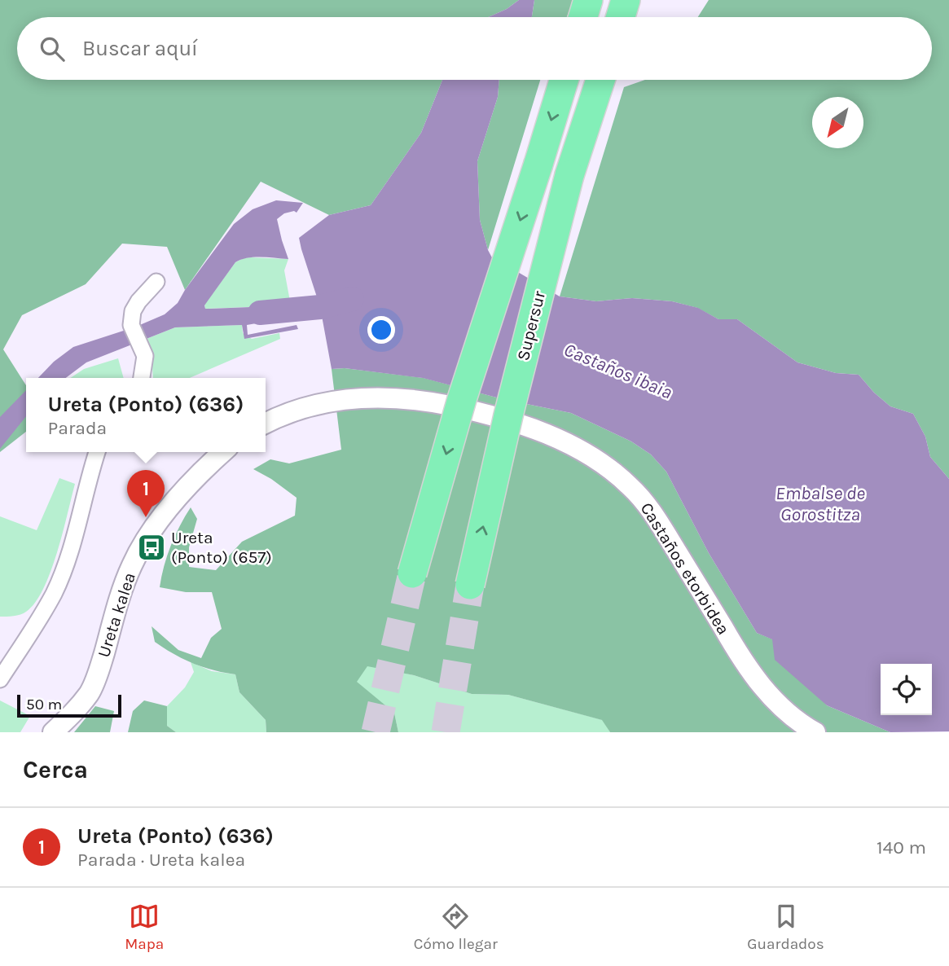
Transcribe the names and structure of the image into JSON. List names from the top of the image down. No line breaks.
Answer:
{"streets":{"highway":["Supersur"],"street":["Castaños etorbidea","Ureta kalea"]},"water":["Castaños ibaia","Embalse de Gorostitza"],"places":{"bus stop":["Ureta (Ponto) (657)"]},"scale_bar":"50 m","north":"bottom left","page":{"search":"Buscar aquí","popup":["Ureta (Ponto) (636)","Parada"],"pins":"1","scale":"50 m","heading":"Cerca","list":[{"mark":"1","name":"Ureta (Ponto) (636)","note":"Parada · Ureta kalea","value":"140 m"}],"nav":["Mapa","Cómo llegar","Guardados"]}}
